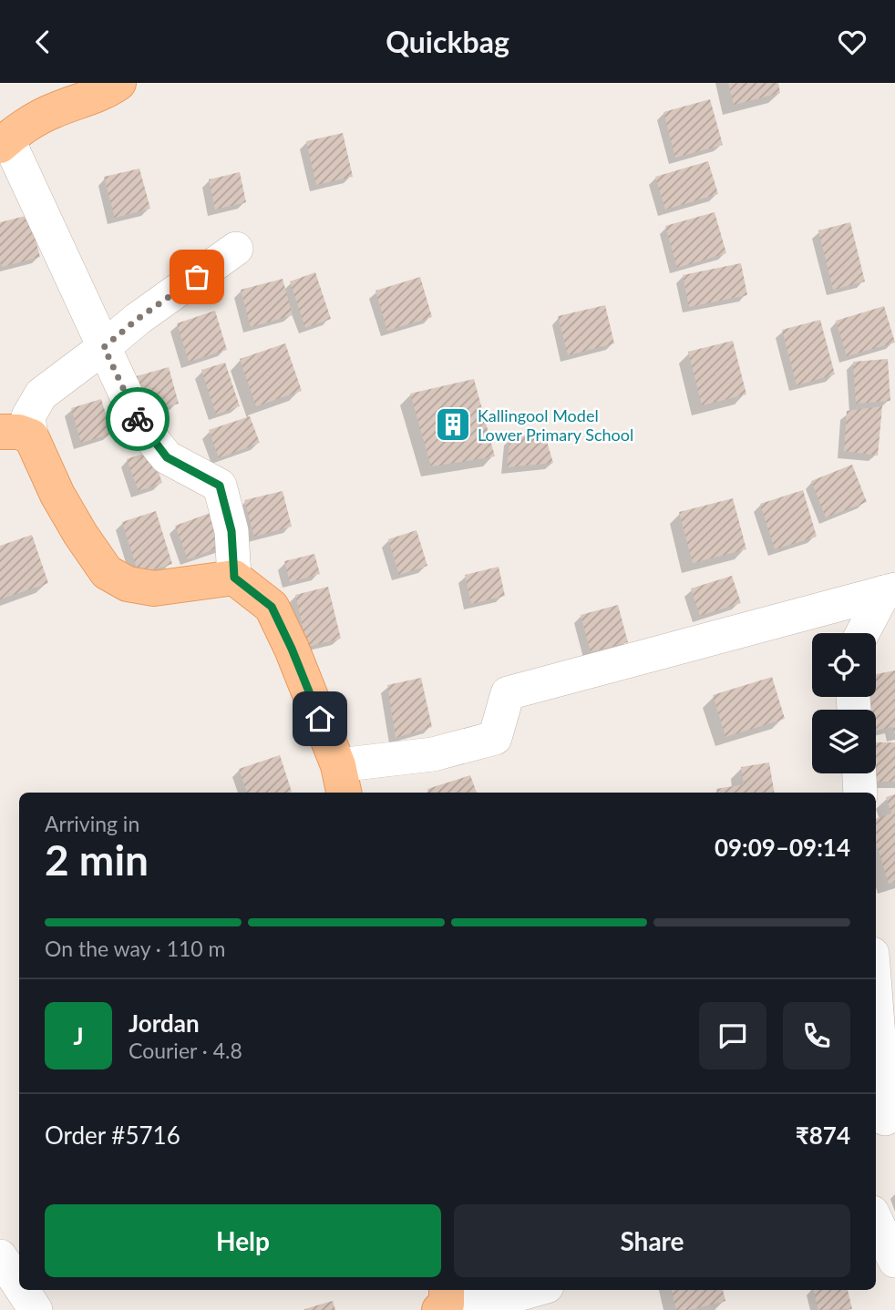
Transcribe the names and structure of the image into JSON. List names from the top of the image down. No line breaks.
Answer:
{"places":{"building":["Kallingool Model Lower Primary School"]},"page":{"header":"Quickbag","heading":["2 min","Arriving in","09:09–09:14"],"panel":["Jordan","Courier · 4.8","Order #5716","₹874"],"bar":"On the way · 110 m","round":"J","buttons":["Help","Share"]}}
